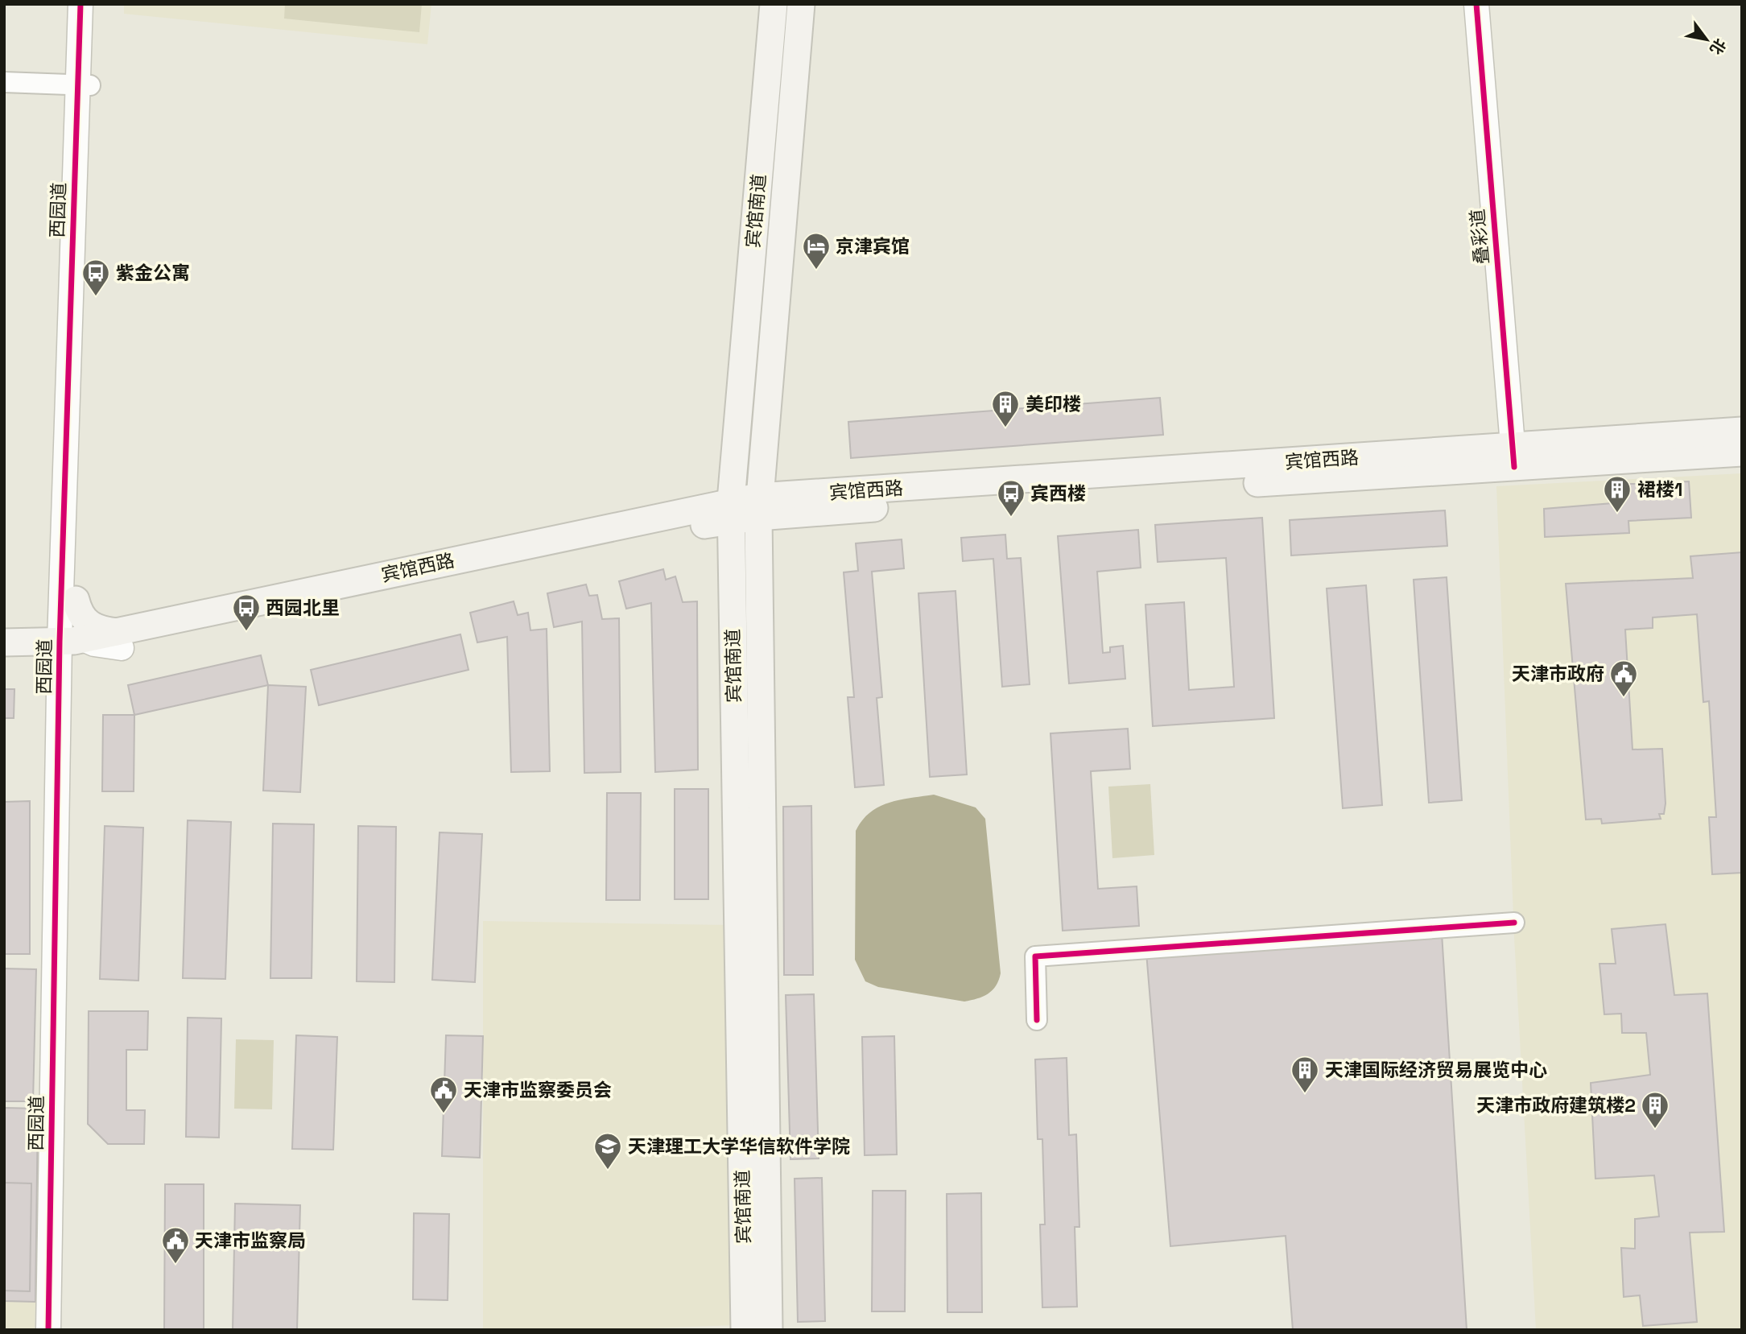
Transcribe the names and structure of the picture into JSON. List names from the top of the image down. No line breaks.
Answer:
{"streets":{"main road":["宾馆南道","宾馆西路"],"street":["西园道","叠彩道"]},"crossings":[["西园道","宾馆西路"],["宾馆南道","宾馆西路"],["叠彩道","宾馆西路"]],"places":{"hotel":["京津宾馆"],"bus stop":["紫金公寓","宾西楼","西园北里"],"building":["美印楼","裙楼1","天津国际经济贸易展览中心","天津市政府建筑楼2"],"public building":["天津市政府","天津市监察委员会","天津市监察局"],"school or university":["天津理工大学华信软件学院"]},"north":"bottom right"}
